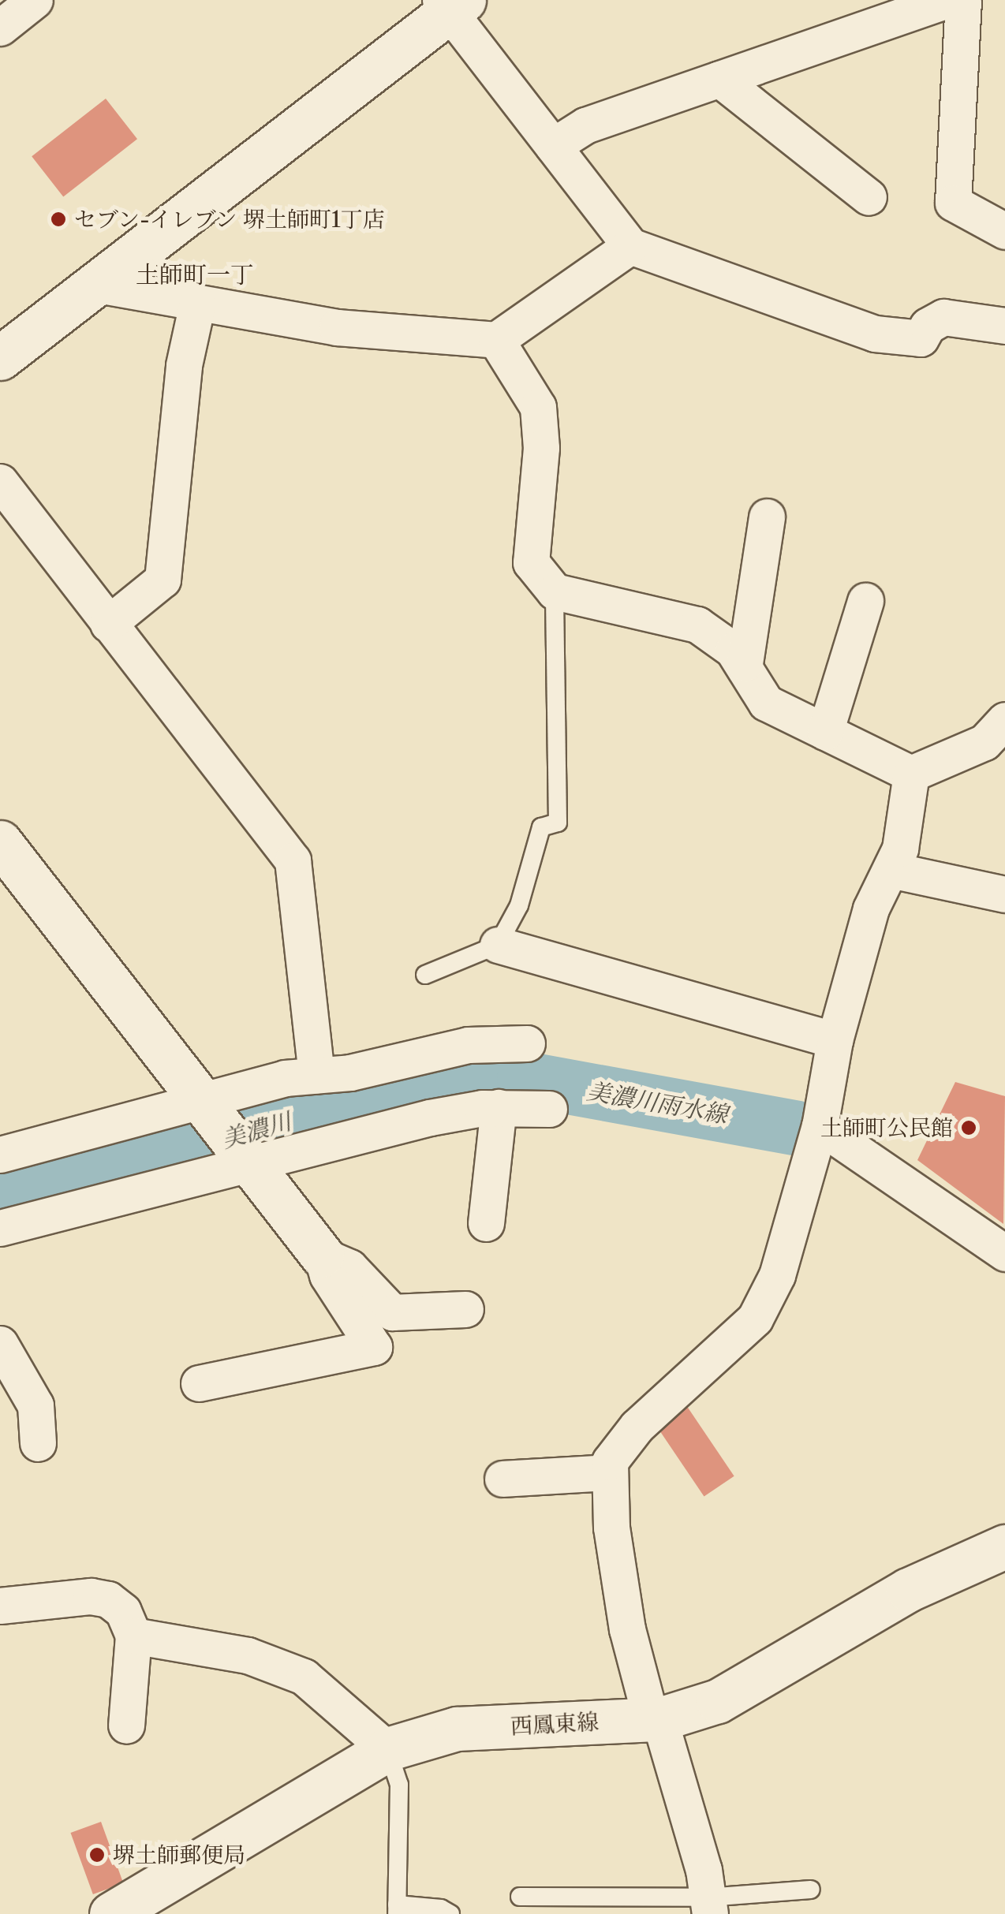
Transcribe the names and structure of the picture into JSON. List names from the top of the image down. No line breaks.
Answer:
{"streets":{"street":["西鳳東線"]},"districts":["土師町一丁"],"water":["美濃川雨水線","美濃川"],"places":["セブン-イレブン 堺土師町1丁店","土師町公民館","堺土師郵便局"]}
